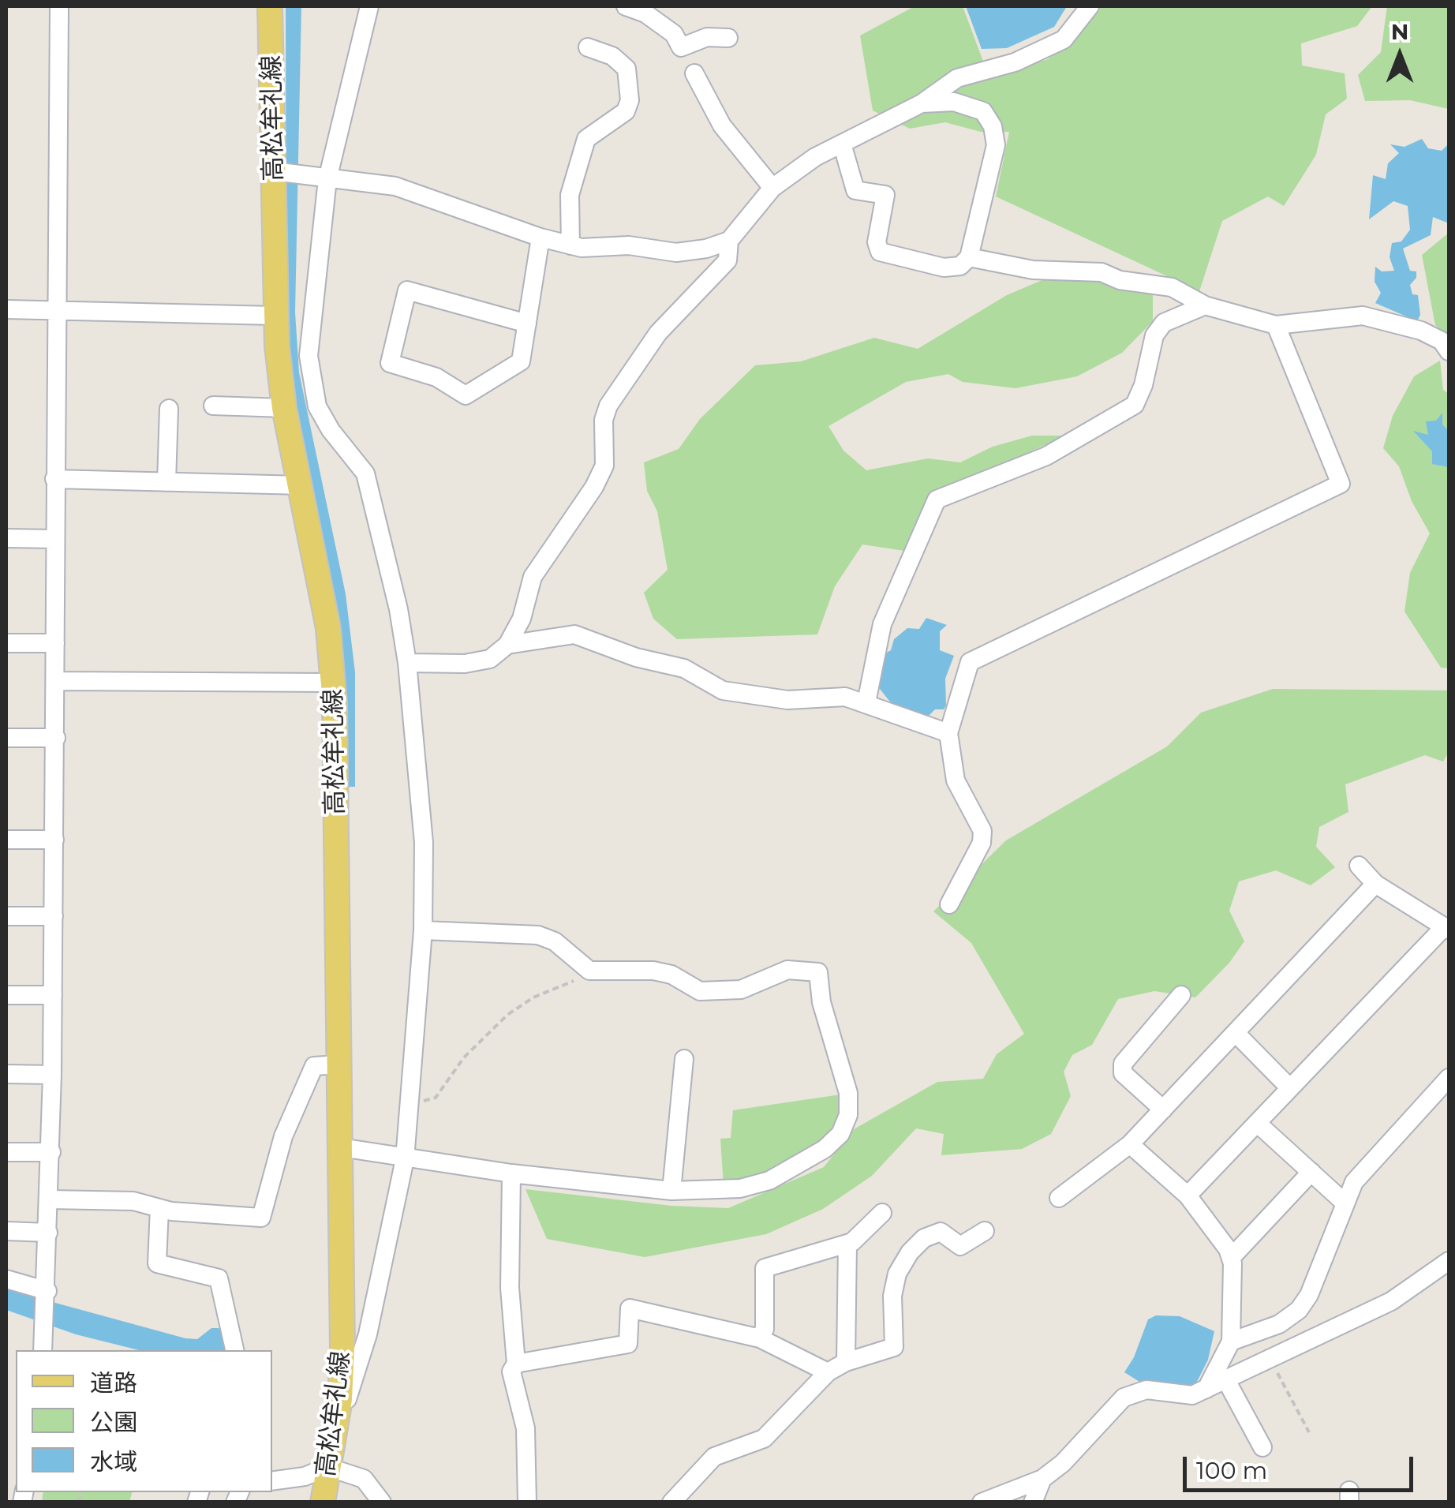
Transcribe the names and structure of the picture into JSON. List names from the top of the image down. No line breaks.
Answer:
{"streets":{"main road":["高松牟礼線"]},"legend":["道路","公園","水域"],"scale_bar":"100 m","north":"top"}
